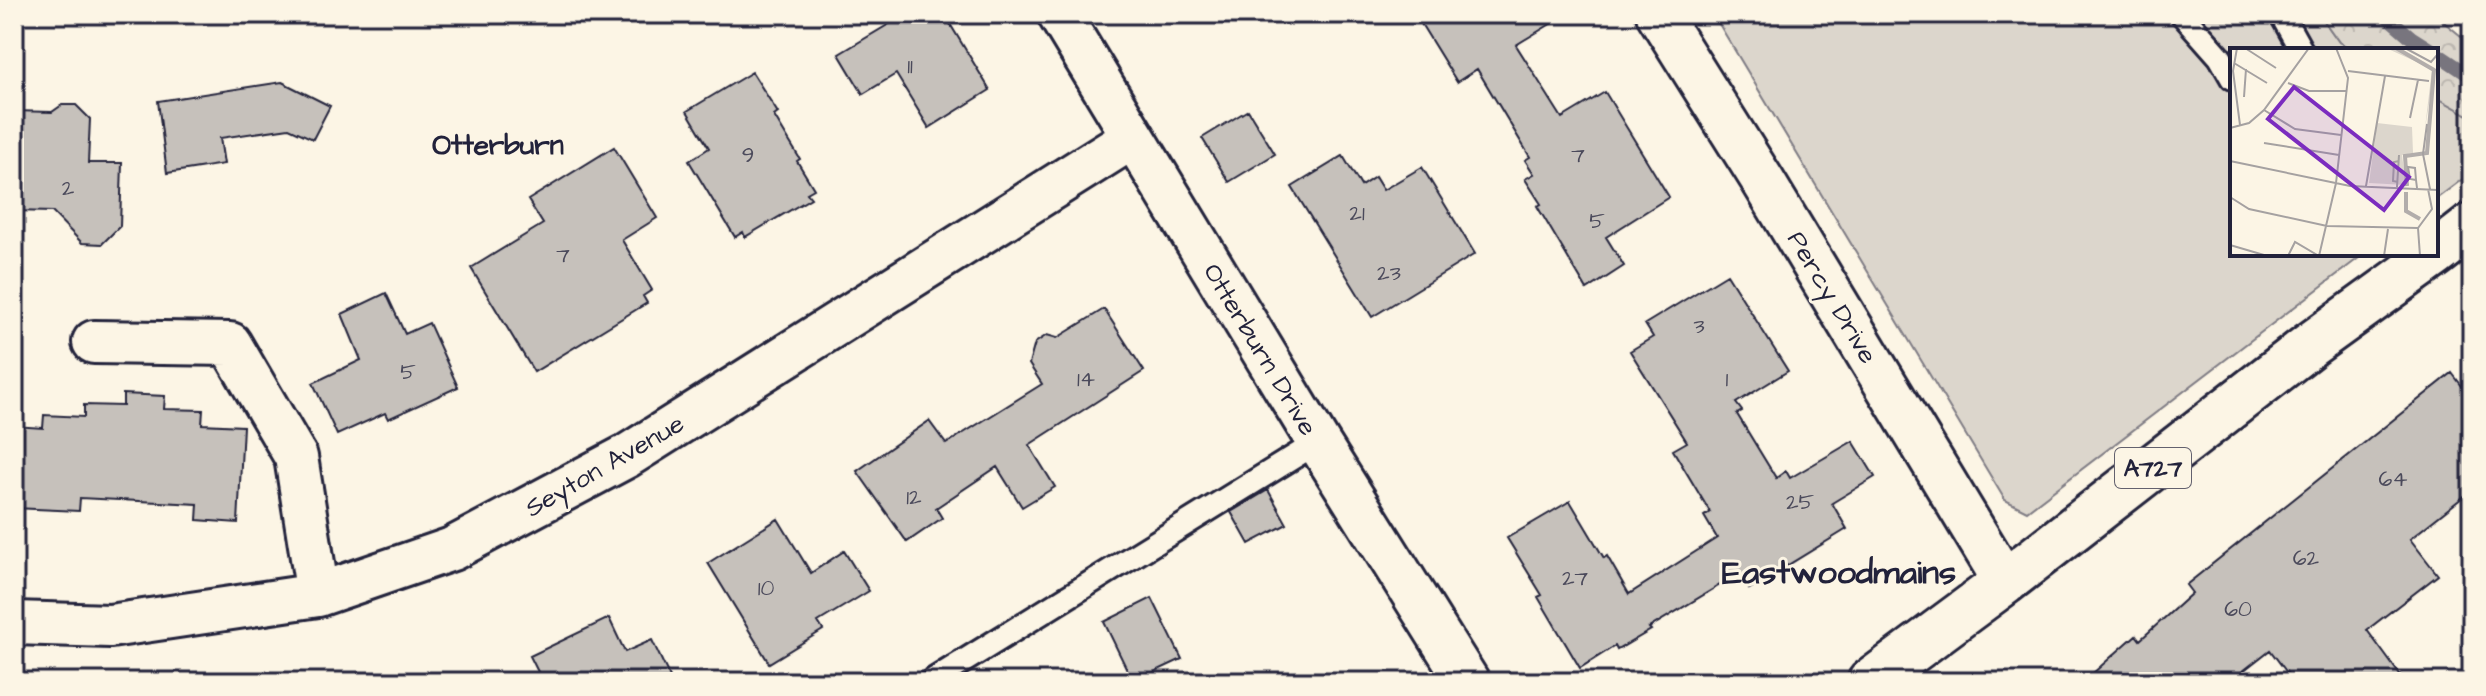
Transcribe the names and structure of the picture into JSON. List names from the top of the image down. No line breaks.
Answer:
{"streets":{"main road":["A727"],"street":["Percy Drive","Otterburn Drive","Seyton Avenue"]},"crossings":[["Percy Drive","A727"],["Otterburn Drive","Seyton Avenue"]],"districts":["Otterburn","Eastwoodmains"],"house_numbers":["11","9","7","2","21","5","7","23","3","5","14","1","64","12","25","62","27","10","60"]}
